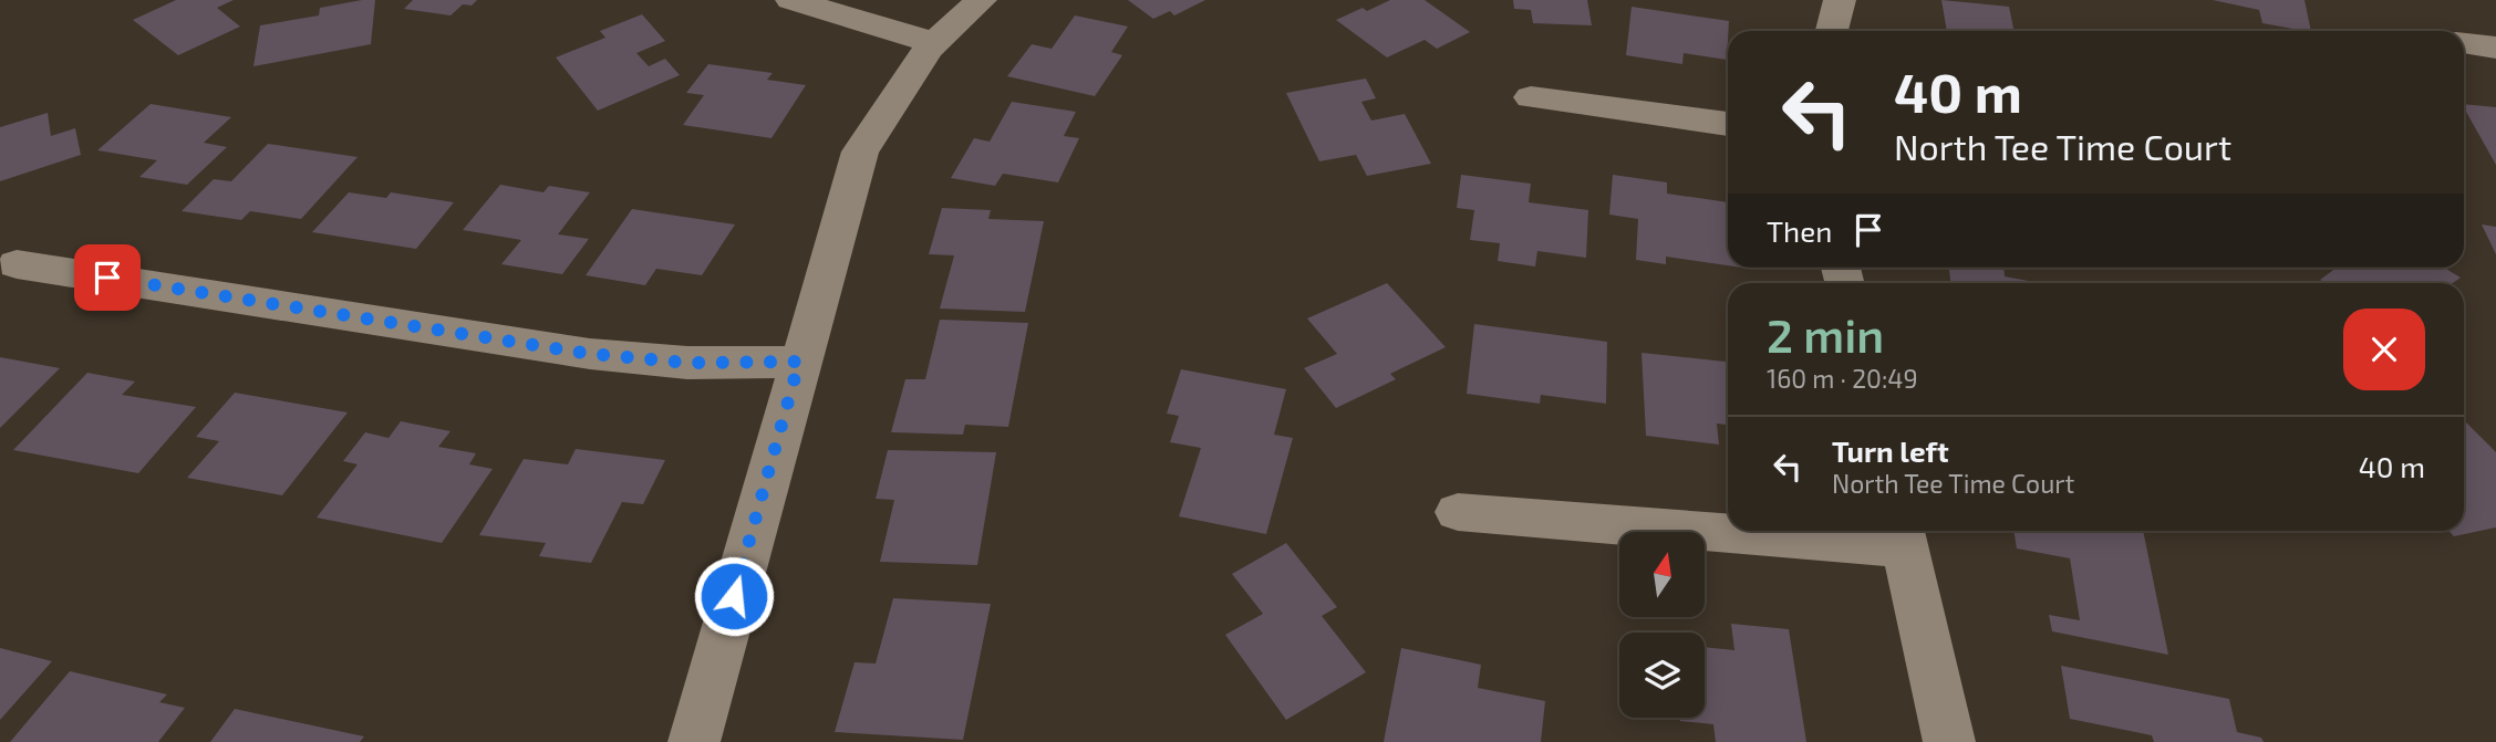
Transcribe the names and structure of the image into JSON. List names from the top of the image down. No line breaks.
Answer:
{"north":"top","page":{"turn":["40 m","North Tee Time Court"],"then":"Then","heading":["2 min","160 m · 20:49"],"list":[{"name":"Turn left","note":"North Tee Time Court","value":"40 m"}]}}
